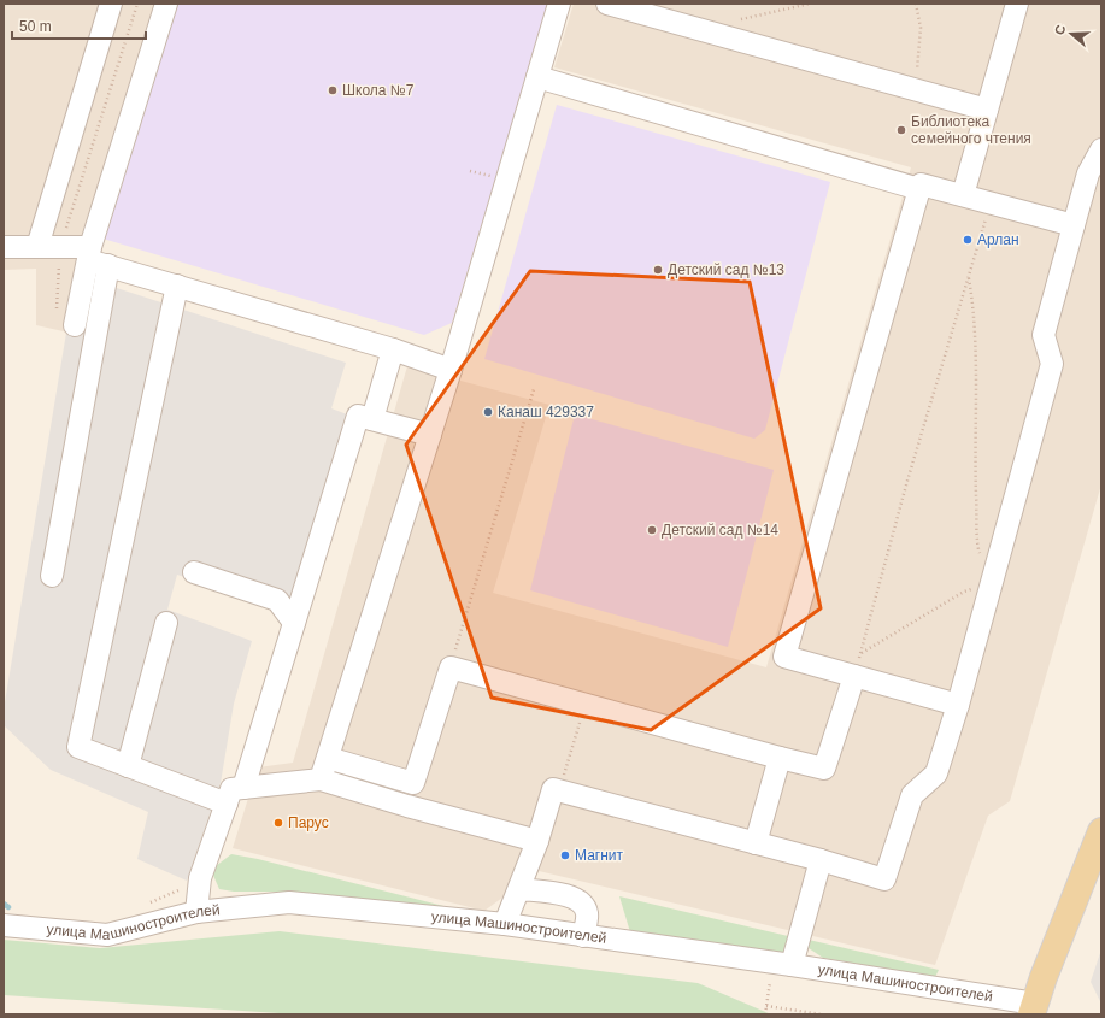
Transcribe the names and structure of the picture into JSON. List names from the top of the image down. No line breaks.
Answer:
{"streets":{"main road":["улица Машиностроителей"]},"places":["Школа №7","Библиотека семейного чтения","Арлан","Детский сад №13","Канаш 429337","Детский сад №14","Парус","Магнит"],"scale_bar":"50 m","north":"left"}
